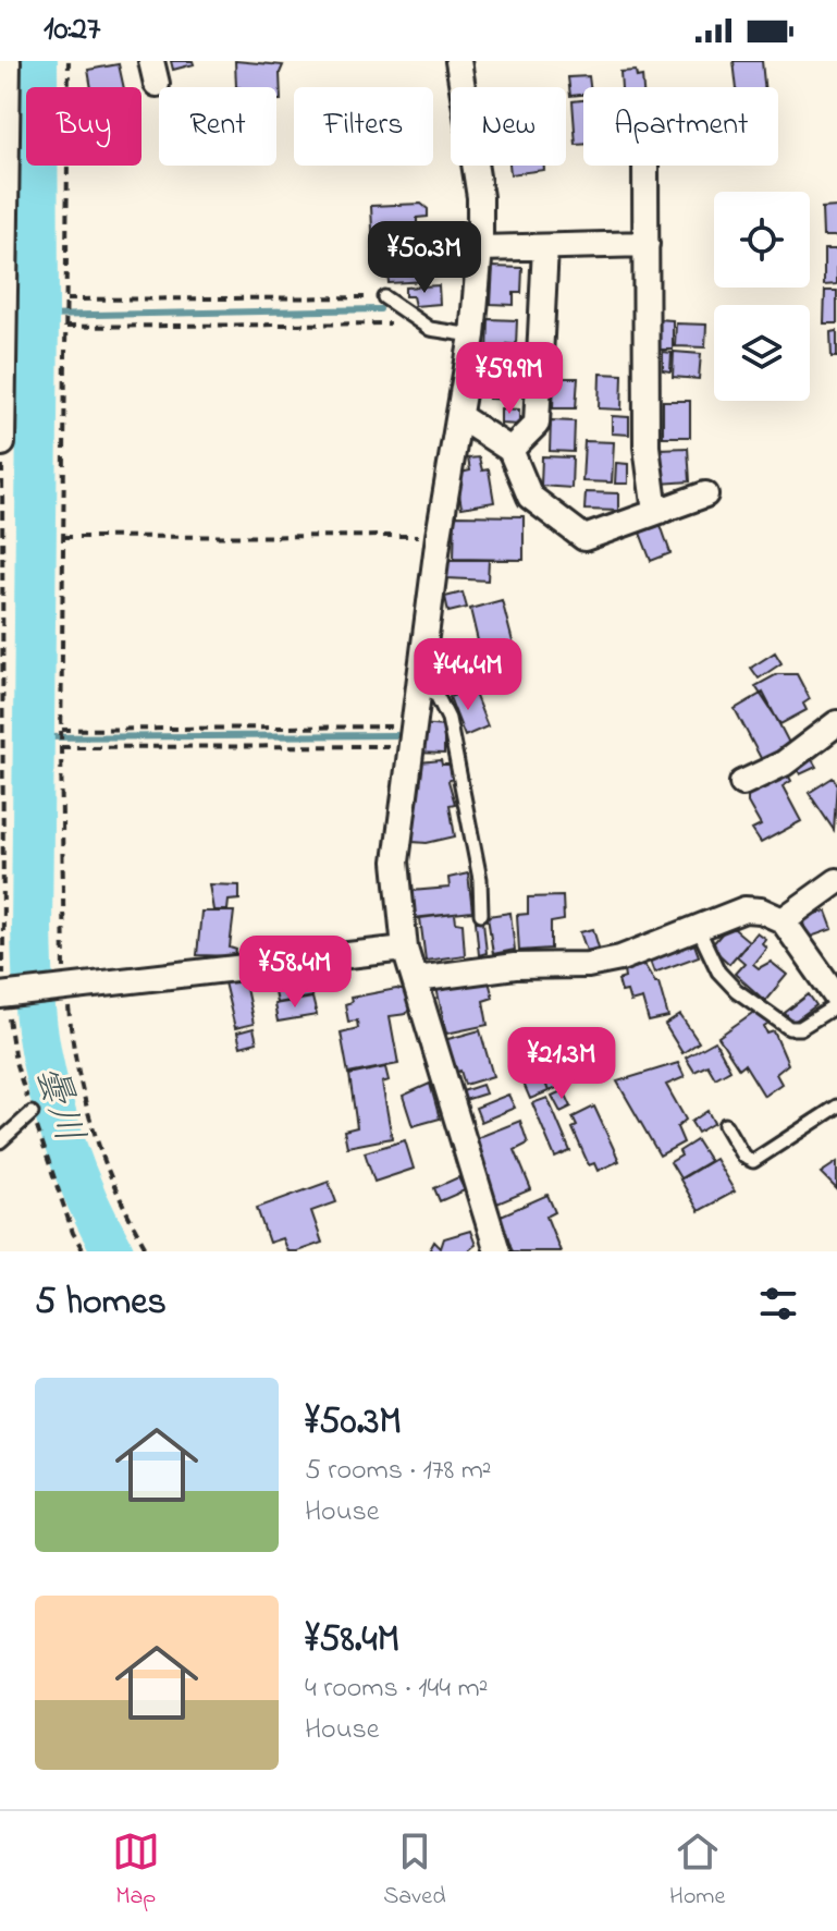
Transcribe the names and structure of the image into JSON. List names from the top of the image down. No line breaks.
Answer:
{"water":["曇川"],"page":{"status":"10:27","chip":["Buy","Rent","Filters","New","Apartment"],"price":["¥50.3M","¥59.9M","¥44.4M","¥58.4M","¥21.3M"],"heading":"5 homes","list":[{"name":"¥50.3M","note":"5 rooms · 178 m² · House"},{"name":"¥58.4M","note":"4 rooms · 144 m² · House"}],"tabs":["Map","Saved","Home"]}}
